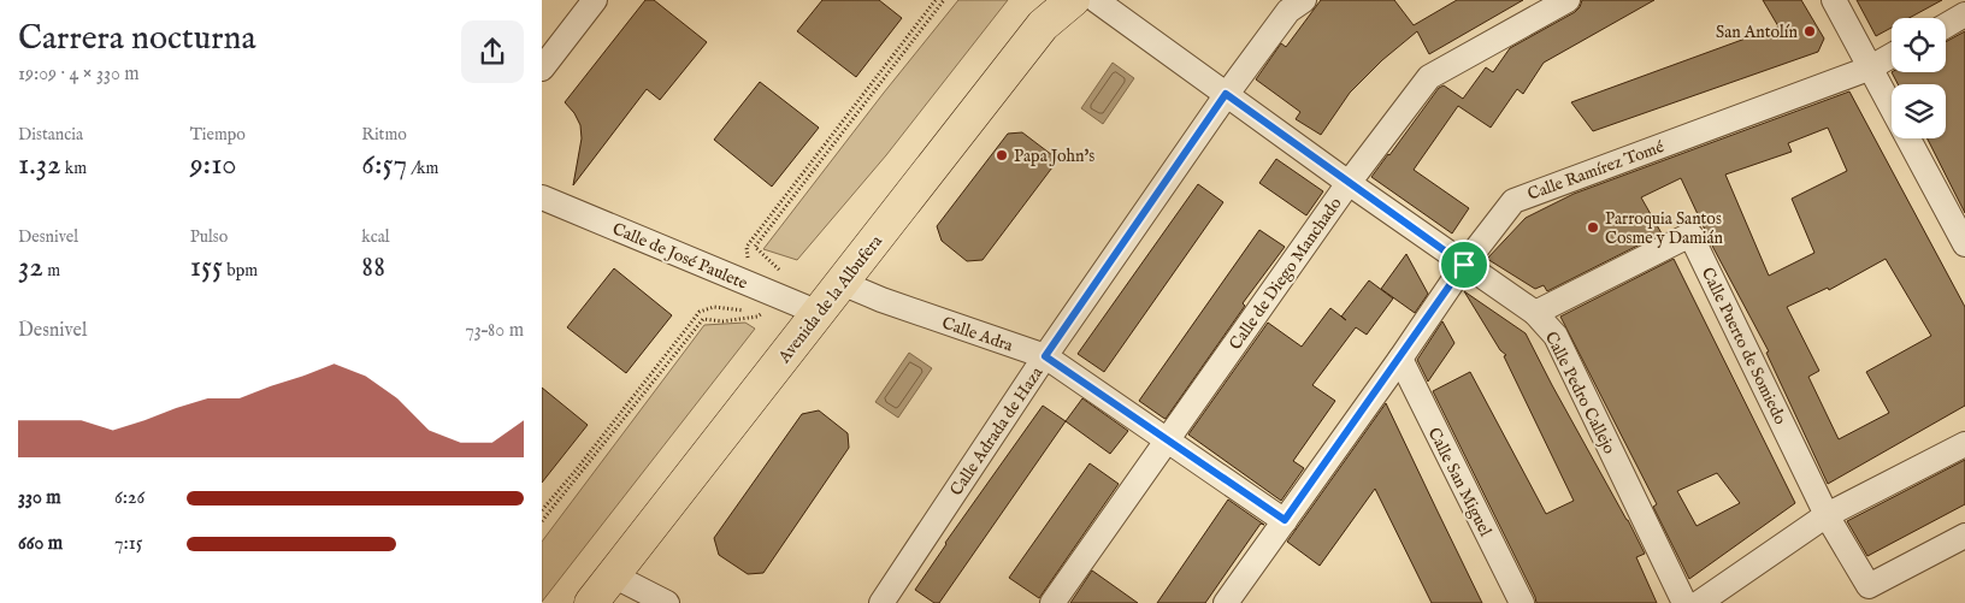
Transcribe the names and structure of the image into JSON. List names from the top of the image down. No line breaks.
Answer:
{"streets":{"main road":["Avenida de la Albufera"],"street":["Calle Ramírez Tomé","Calle de José Paulete","Calle de Diego Manchado","Calle Adra","Calle Puerto de Somiedo","Calle Pedro Callejo","Calle Adrada de Haza","Calle San Miguel"]},"crossings":[["Calle Ramírez Tomé","Calle Adra"],["Calle Ramírez Tomé","Calle Pedro Callejo"],["Calle Ramírez Tomé","Calle San Miguel"],["Calle de José Paulete","Avenida de la Albufera"],["Calle de Diego Manchado","Calle Adra"],["Calle de Diego Manchado","Calle Pedro Callejo"],["Avenida de la Albufera","Calle Adra"],["Calle Adra","Calle Adrada de Haza"],["Calle Puerto de Somiedo","Calle Pedro Callejo"],["Calle Pedro Callejo","Calle Adrada de Haza"]],"places":["San Antolín","Papa John's","Parroquia Santos Cosme y Damián"],"page":{"heading":["Carrera nocturna","19:09 · 4 × 330 m"],"stats":[["Distancia","1.32 km"],["Tiempo","9:10"],["Ritmo","6:57 /km"],["Desnivel","32 m"],["Pulso","155 bpm"],["kcal","88"]],"chart":["Desnivel","73–80 m"],"list":[{"name":"330 m","note":"6:26"},{"name":"660 m","note":"7:15"}]}}
